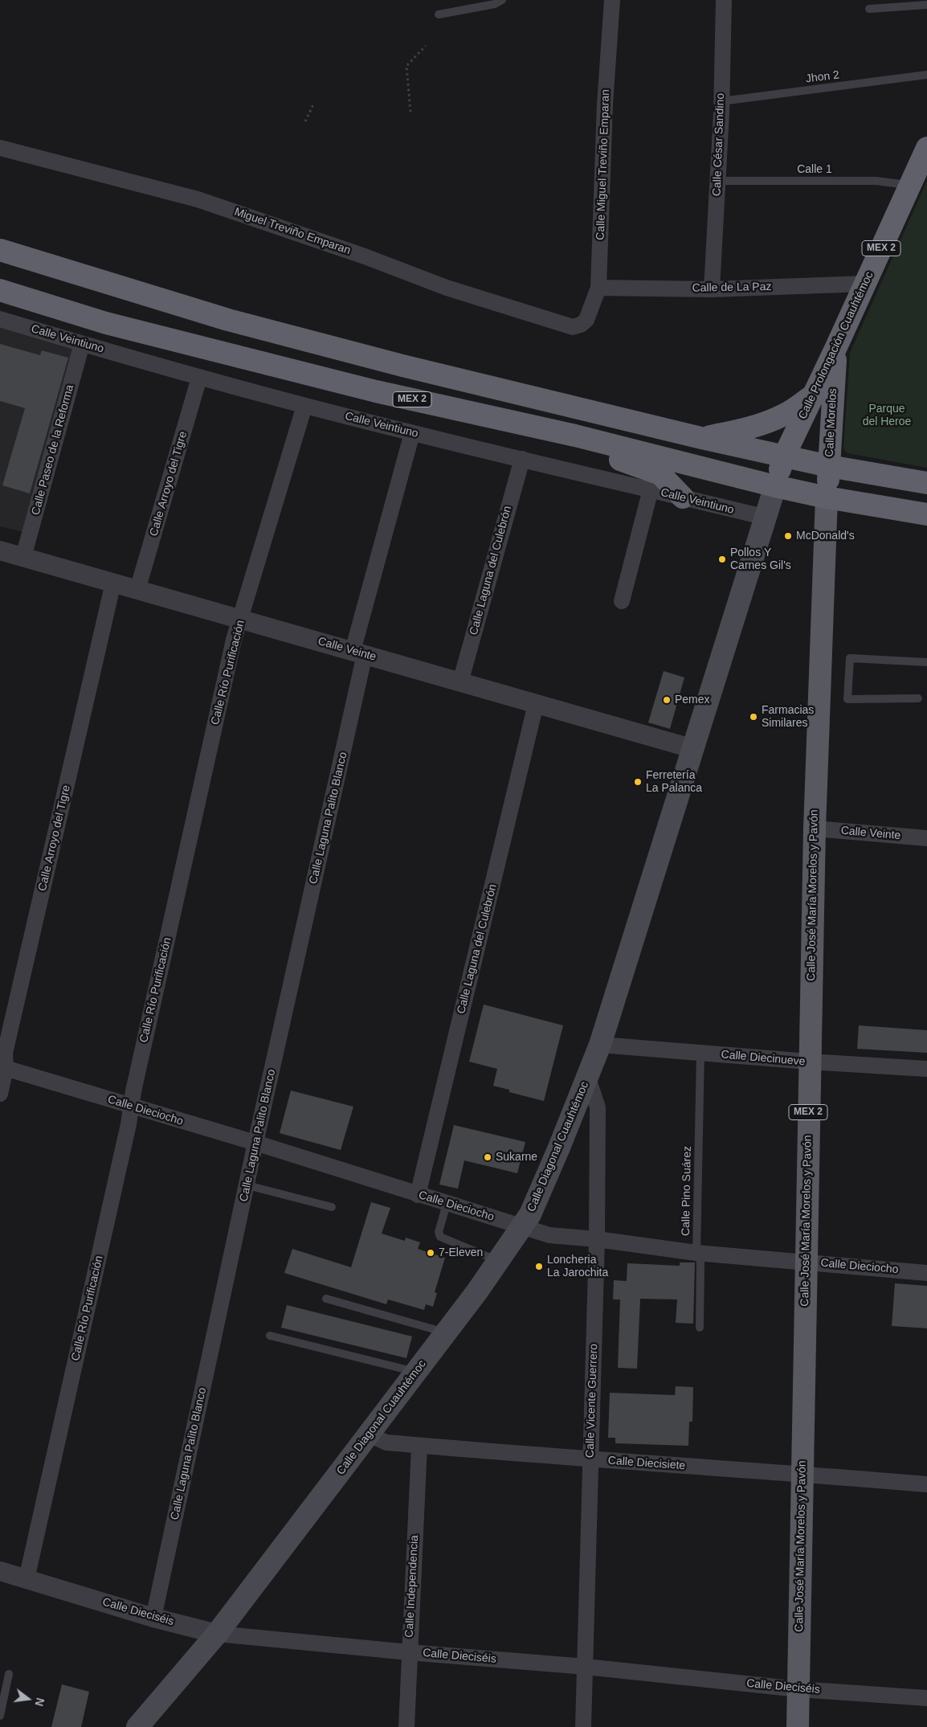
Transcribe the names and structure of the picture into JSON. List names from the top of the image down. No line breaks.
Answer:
{"streets":{"highway":["MEX 2","Calle Prolongación Cuauhtémoc","Calle Morelos"],"main road":["Calle José María Morelos y Pavón","Calle Diagonal Cuauhtémoc"],"street":["Calle César Sandino","Calle Miguel Treviño Emparan","Miguel Treviño Emparan","Calle de La Paz","Calle Veintiuno","Calle Paseo de la Reforma","Calle Arroyo del Tigre","Calle Laguna del Culebrón","Calle Veinte","Calle Río Purificación","Calle Laguna Palito Blanco","Calle Diecinueve","Calle Dieciocho","Calle Vicente Guerrero","Calle Diecisiete","Calle Independencia","Calle Dieciséis"],"lane":["Jhon 2","Calle 1","Calle Pino Suárez"]},"crossings":[["Jhon 2","Calle César Sandino"],["Calle César Sandino","Calle 1"],["Calle César Sandino","Calle de La Paz"],["Calle Miguel Treviño Emparan","Miguel Treviño Emparan"],["Calle Miguel Treviño Emparan","Calle de La Paz"],["Calle 1","Calle Prolongación Cuauhtémoc"],["MEX 2","Calle Prolongación Cuauhtémoc"],["MEX 2","Calle Morelos"],["MEX 2","Calle José María Morelos y Pavón"],["MEX 2","Calle Diagonal Cuauhtémoc"],["Calle de La Paz","Calle Prolongación Cuauhtémoc"],["Calle Veintiuno","Calle Paseo de la Reforma"],["Calle Veintiuno","Calle Arroyo del Tigre"],["Calle Veintiuno","Calle Laguna del Culebrón"],["Calle Veintiuno","Calle Río Purificación"],["Calle Veintiuno","Calle Laguna Palito Blanco"],["Calle Veintiuno","Calle Diagonal Cuauhtémoc"],["Calle Prolongación Cuauhtémoc","Calle Morelos"],["Calle Prolongación Cuauhtémoc","Calle Diagonal Cuauhtémoc"],["Calle Morelos","Calle José María Morelos y Pavón"],["Calle Paseo de la Reforma","Calle Veinte"],["Calle Arroyo del Tigre","Calle Veinte"],["Calle Arroyo del Tigre","Calle Dieciocho"],["Calle Laguna del Culebrón","Calle Veinte"],["Calle Laguna del Culebrón","Calle Dieciocho"],["Calle Veinte","Calle Río Purificación"],["Calle Veinte","Calle Laguna Palito Blanco"],["Calle Veinte","Calle José María Morelos y Pavón"],["Calle Veinte","Calle Diagonal Cuauhtémoc"],["Calle Río Purificación","Calle Dieciocho"],["Calle Río Purificación","Calle Dieciséis"],["Calle Laguna Palito Blanco","Calle Dieciocho"],["Calle Laguna Palito Blanco","Calle Dieciséis"],["Calle José María Morelos y Pavón","Calle Diecinueve"],["Calle José María Morelos y Pavón","Calle Dieciocho"],["Calle José María Morelos y Pavón","Calle Diecisiete"],["Calle José María Morelos y Pavón","Calle Dieciséis"],["Calle Diecinueve","Calle Diagonal Cuauhtémoc"],["Calle Diecinueve","Calle Pino Suárez"],["Calle Dieciocho","Calle Diagonal Cuauhtémoc"],["Calle Dieciocho","Calle Pino Suárez"],["Calle Dieciocho","Calle Vicente Guerrero"],["Calle Diagonal Cuauhtémoc","Calle Vicente Guerrero"],["Calle Diagonal Cuauhtémoc","Calle Diecisiete"],["Calle Diagonal Cuauhtémoc","Calle Dieciséis"],["Calle Vicente Guerrero","Calle Diecisiete"],["Calle Vicente Guerrero","Calle Dieciséis"],["Calle Diecisiete","Calle Independencia"],["Calle Independencia","Calle Dieciséis"]],"parks":["Parque del Heroe"],"places":["McDonald's","Pollos Y Carnes Gil's","Pemex","Farmacias Similares","Ferretería La Palanca","Sukarne","7-Eleven","Loncheria La Jarochita"],"north":"right"}
